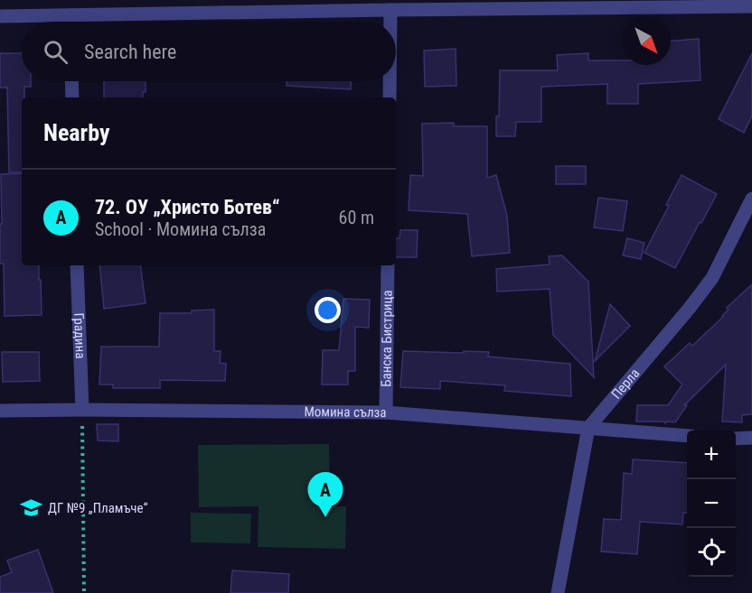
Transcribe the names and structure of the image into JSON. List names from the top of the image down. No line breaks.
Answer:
{"streets":{"street":["Градина","Банска Бистрица","Перла","Момина сълза"]},"crossings":[["Градина","Момина сълза"],["Банска Бистрица","Момина сълза"],["Перла","Момина сълза"]],"places":{"school or university":["ДГ №9 „Пламъче“"]},"north":"bottom right","page":{"search":"Search here","heading":"Nearby","list":[{"mark":"A","name":"72. ОУ „Христо Ботев“","note":"School · Момина сълза","value":"60 m"}],"map_buttons":["+","−"],"pins":"A"}}
